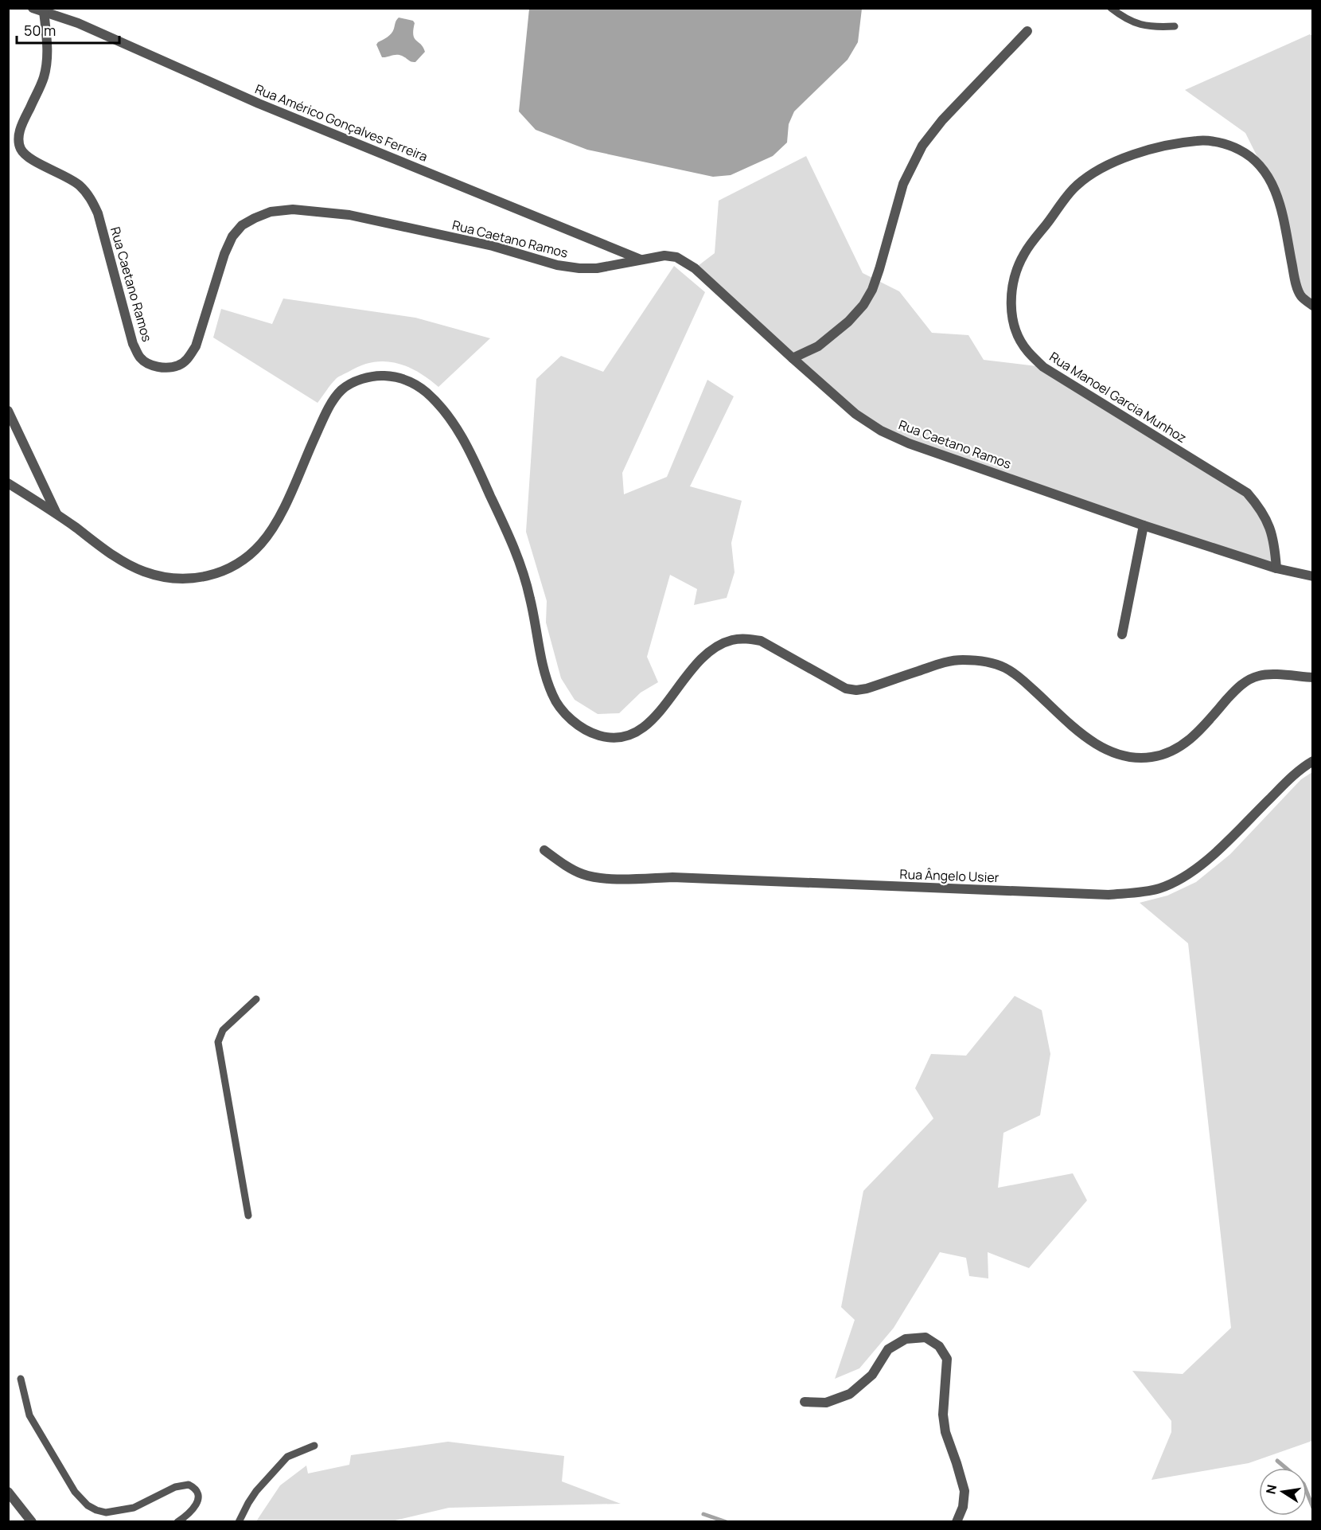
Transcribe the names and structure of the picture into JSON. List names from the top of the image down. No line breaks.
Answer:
{"streets":{"street":["Rua Américo Gonçalves Ferreira","Rua Caetano Ramos","Rua Manoel Garcia Munhoz","Rua Ângelo Usier"]},"crossings":[["Rua Américo Gonçalves Ferreira","Rua Caetano Ramos"],["Rua Caetano Ramos","Rua Manoel Garcia Munhoz"]],"scale_bar":"50 m","north":"left"}
